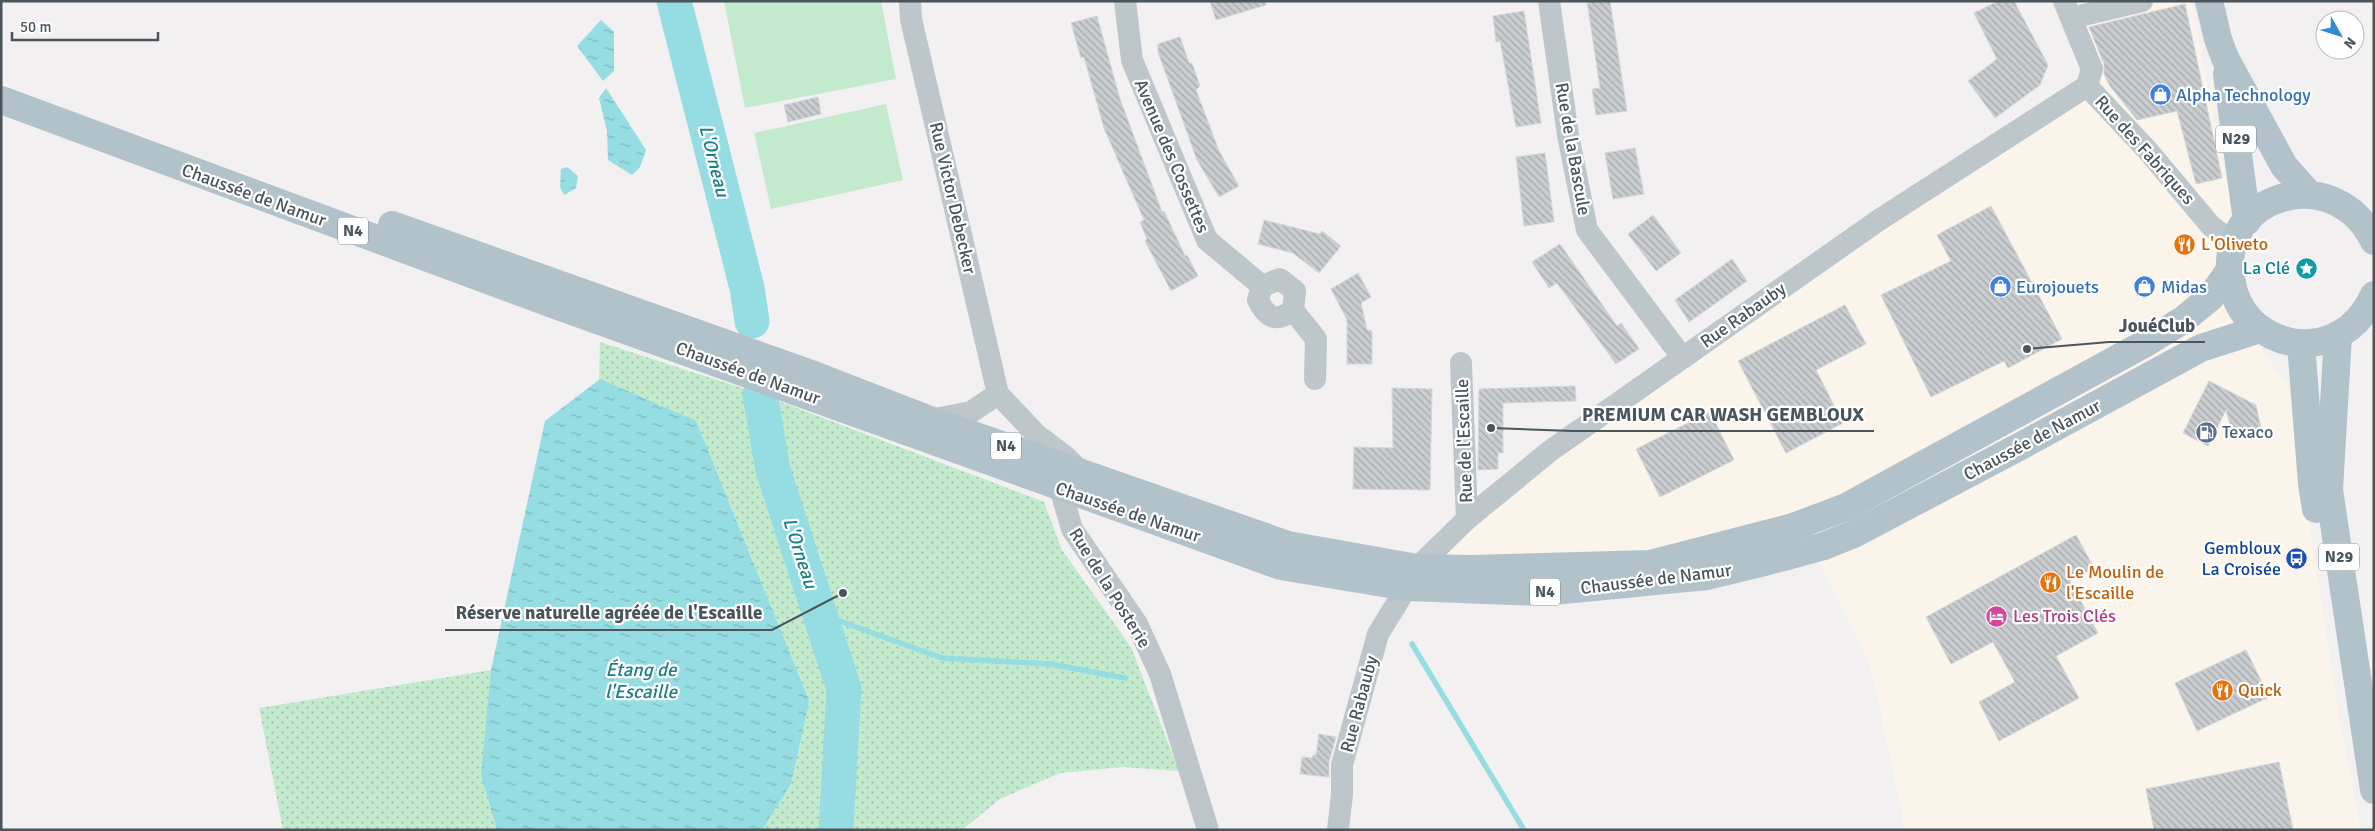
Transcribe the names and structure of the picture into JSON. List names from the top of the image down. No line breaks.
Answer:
{"streets":{"main road":["N29","Chaussée de Namur","N4"],"street":["Rue de la Bascule","Rue des Fabriques","Avenue des Cossettes","Rue Victor Debecker","Rue Rabauby","Rue de l'Escaille","Rue de la Posterie"]},"crossings":[["Rue de la Bascule","Rue Rabauby"],["Rue des Fabriques","Rue Rabauby"],["Chaussée de Namur","Rue Rabauby"],["Chaussée de Namur","Rue de la Posterie"],["Rue Rabauby","Rue de l'Escaille"]],"water":["L'Orneau","Étang de l'Escaille"],"places":{"shop":["Alpha Technology","Eurojouets","Midas"],"restaurant":["L'Oliveto","Le Moulin de l'Escaille","Quick"],"place":["La Clé"],"other":["JouéClub","PREMIUM CAR WASH GEMBLOUX","Réserve naturelle agréée de l'Escaille"],"fuel station":["Texaco"],"bus stop":["Gembloux La Croisée"],"hotel":["Les Trois Clés"]},"scale_bar":"50 m","north":"bottom right"}
